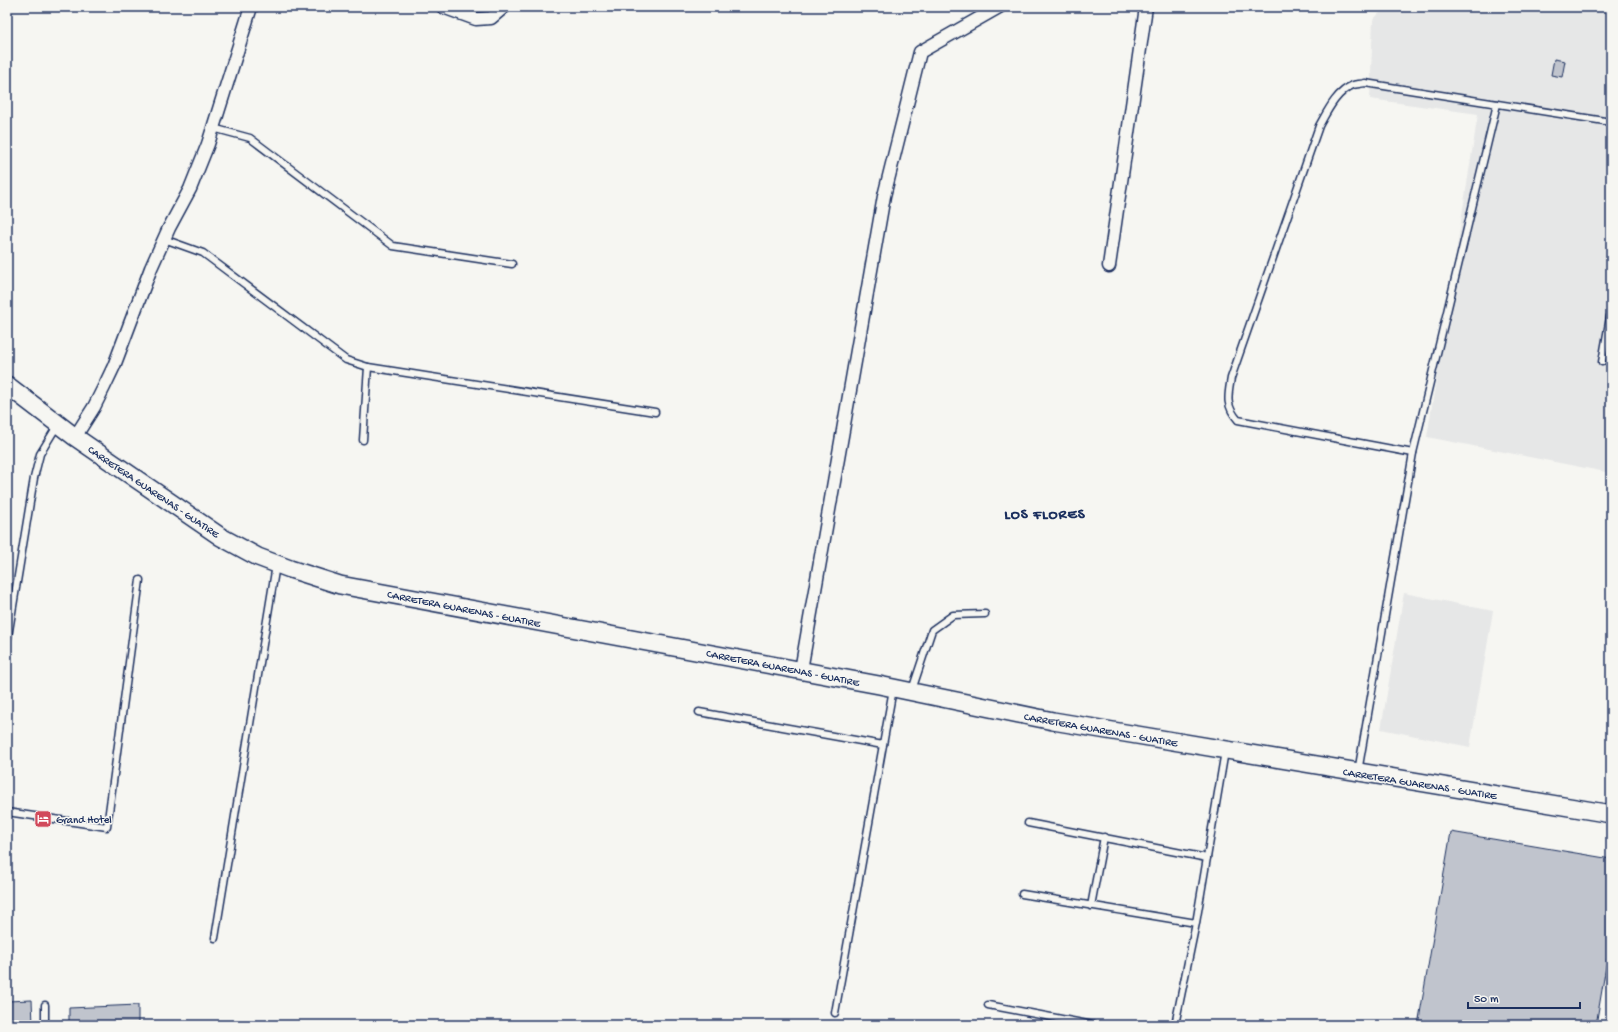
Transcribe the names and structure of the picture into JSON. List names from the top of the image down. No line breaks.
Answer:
{"streets":{"main road":["CARRETERA GUARENAS - GUATIRE"]},"districts":["LOS FLORES"],"places":{"hotel":["Grand Hotel"]},"scale_bar":"50 m"}
